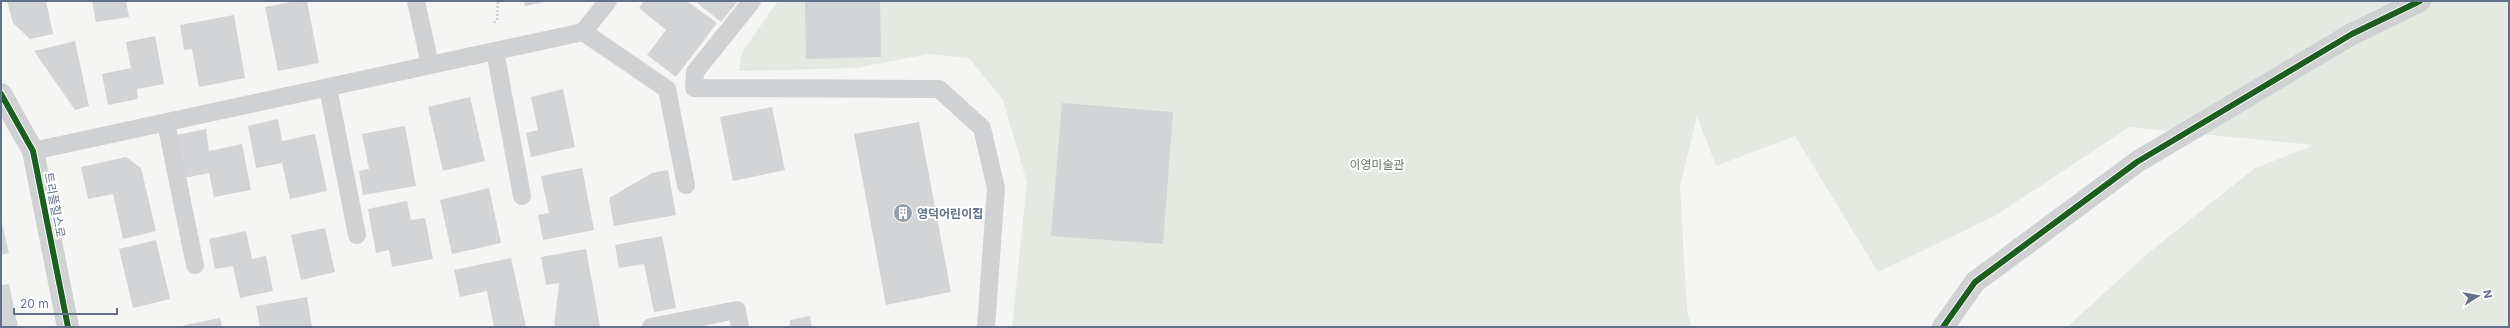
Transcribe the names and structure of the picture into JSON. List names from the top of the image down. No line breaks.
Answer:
{"streets":{"street":["트리플힐스로"]},"parks":["이영미술관"],"places":{"building":["영덕어린이집"]},"scale_bar":"20 m","north":"right"}
